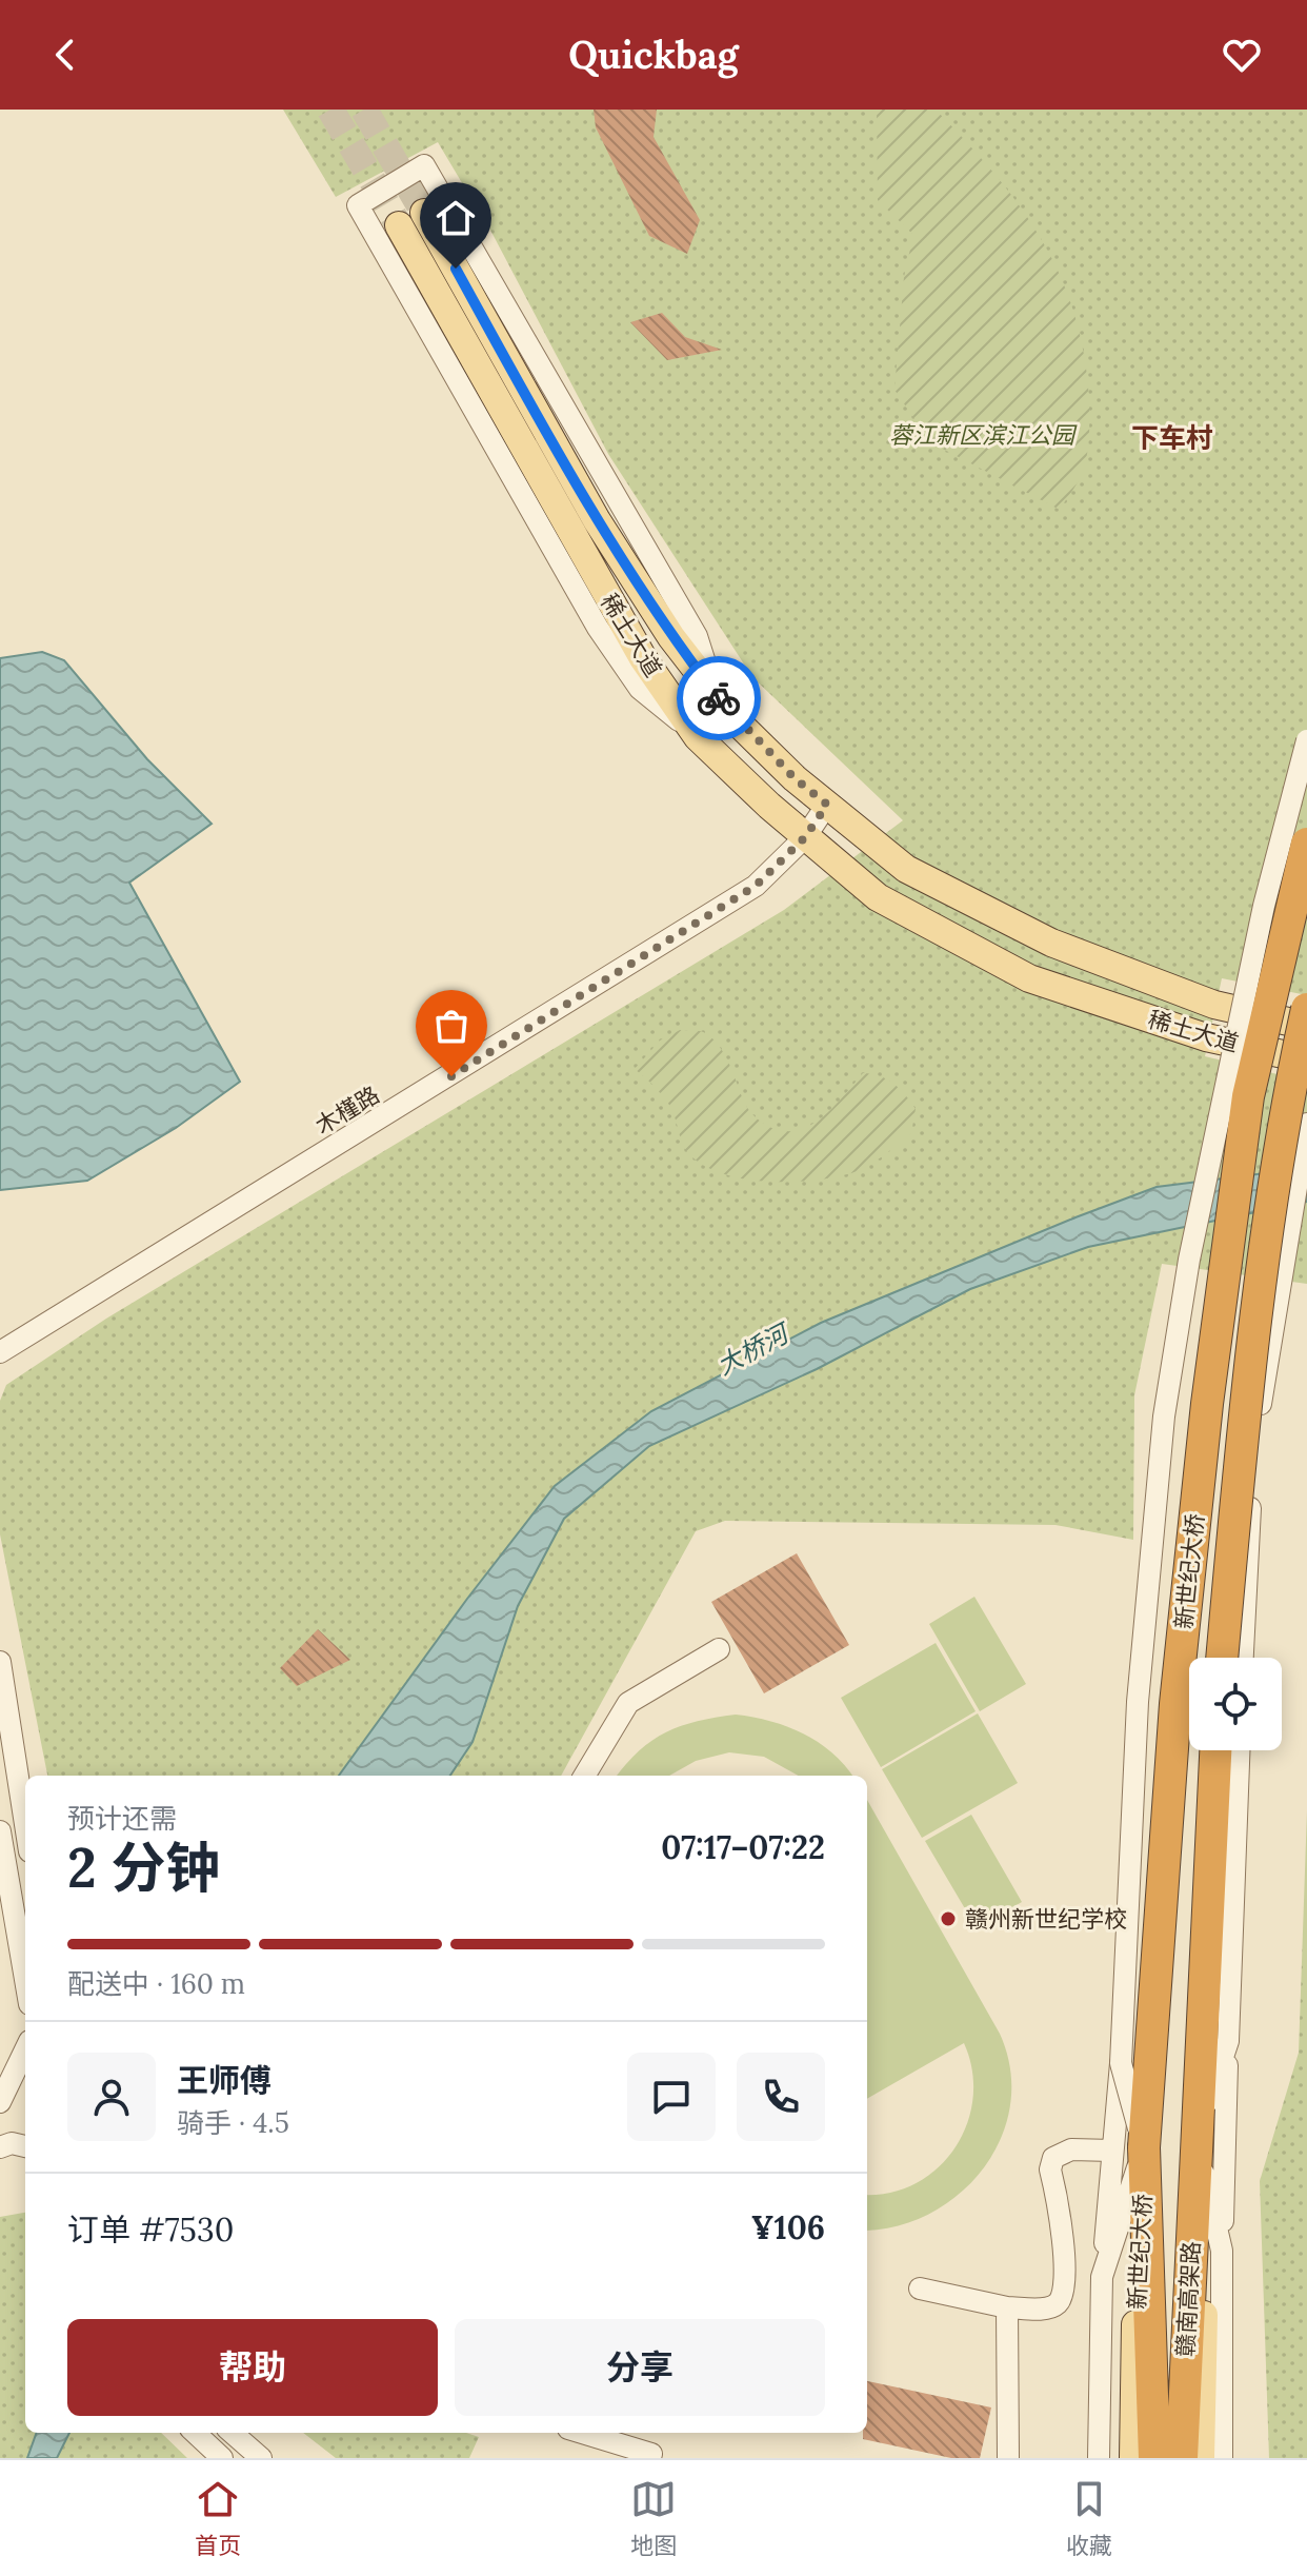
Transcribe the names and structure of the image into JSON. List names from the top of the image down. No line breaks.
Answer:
{"streets":{"highway":["新世纪大桥","赣南高架路"],"main road":["稀土大道"],"street":["木槿路"]},"crossings":[["稀土大道","木槿路"],["新世纪大桥","赣南高架路"]],"districts":["下车村"],"water":["大桥河"],"parks":["蓉江新区滨江公园"],"places":["赣州新世纪学校"],"page":{"header":"Quickbag","heading":["2 分钟","预计还需","07:17–07:22"],"panel":["王师傅","骑手 · 4.5","订单 #7530","¥106"],"bar":"配送中 · 160 m","buttons":["帮助","分享"],"tabs":["首页","地图","收藏"]}}
